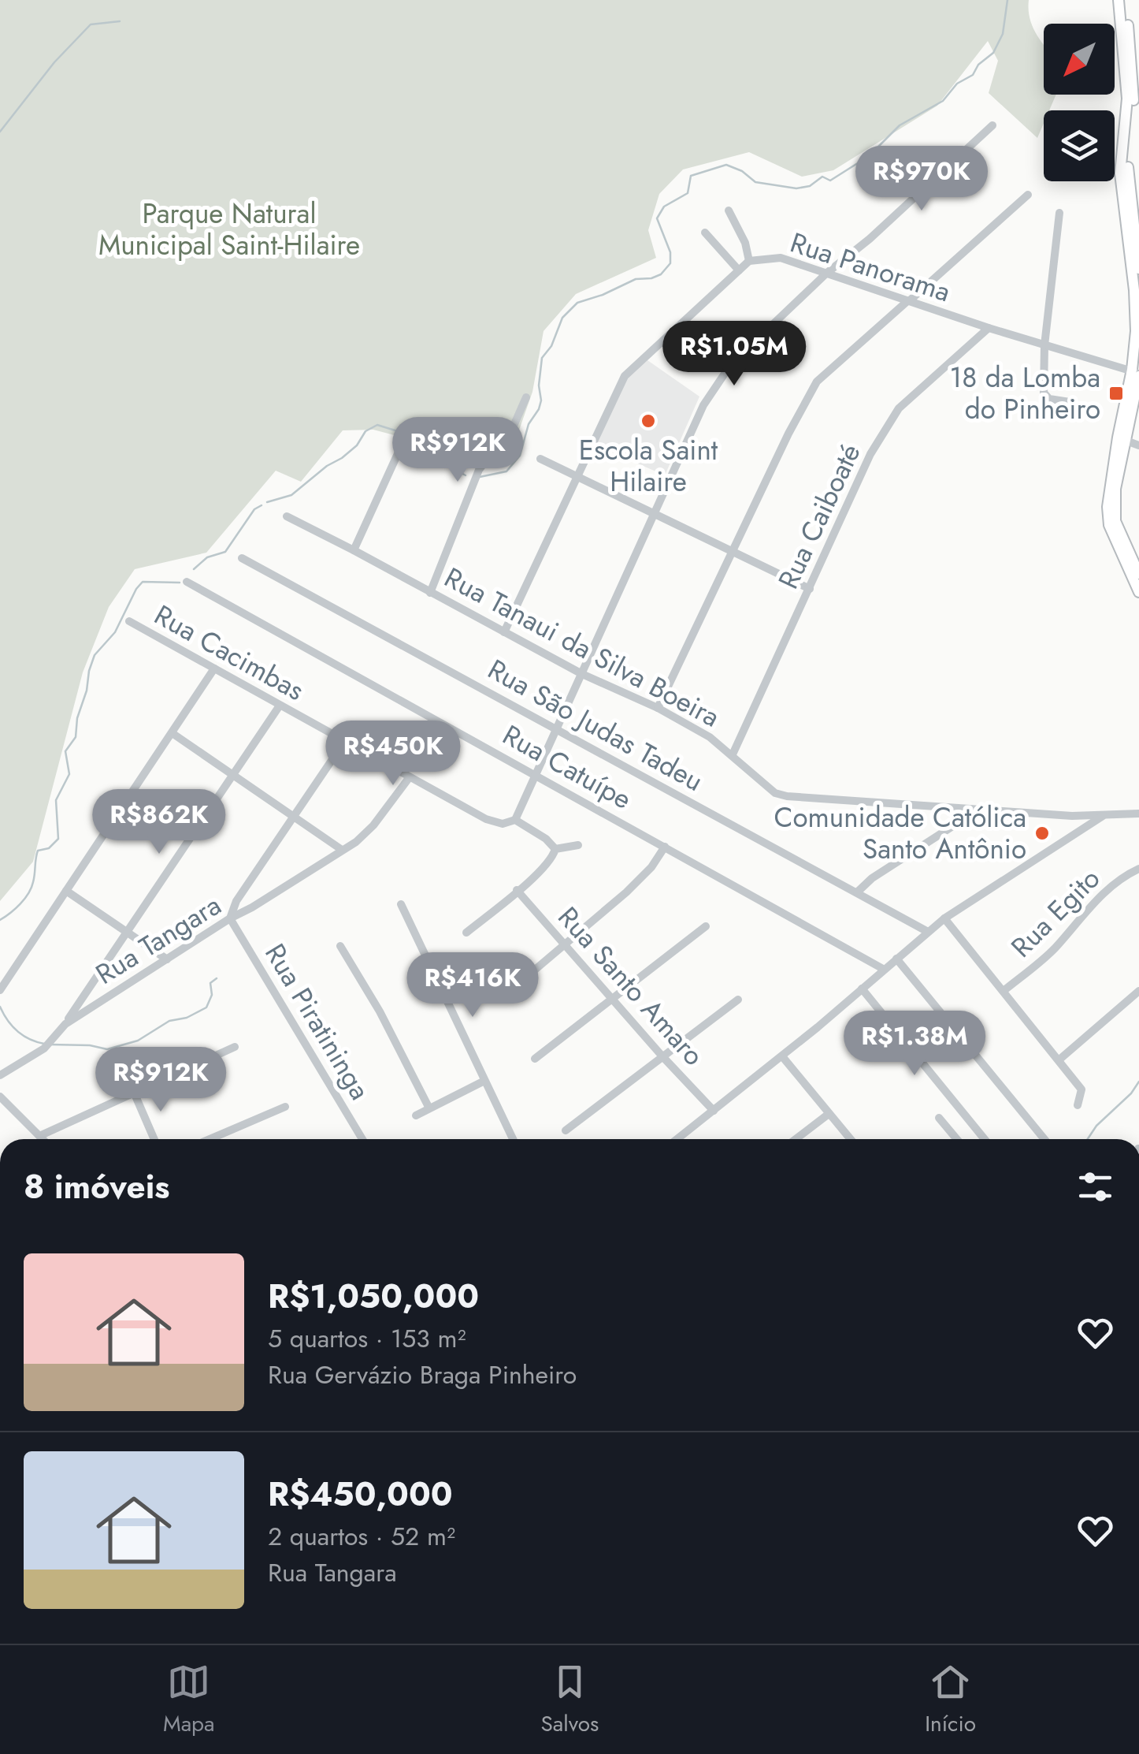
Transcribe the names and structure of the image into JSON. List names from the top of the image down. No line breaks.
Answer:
{"streets":{"street":["Rua Panorama","Rua Caiboaté","Rua Tanaui da Silva Boeira","Rua Cacimbas","Rua São Judas Tadeu","Rua Catuípe","Rua Egito","Rua Tangara","Rua Santo Amaro","Rua Piratininga"]},"crossings":[["Rua Panorama","Rua Caiboaté"],["Rua Panorama","Rua Tanaui da Silva Boeira"],["Rua Caiboaté","Rua Tanaui da Silva Boeira"],["Rua Cacimbas","Rua Tangara"],["Rua Tangara","Rua Piratininga"]],"parks":["Parque Natural Municipal Saint-Hilaire"],"places":{"transit":["18 da Lomba do Pinheiro"],"other":["Escola Saint Hilaire","Comunidade Católica Santo Antônio"]},"north":"bottom left","page":{"price":["R$970K","R$1.05M","R$912K","R$450K","R$862K","R$416K","R$1.38M","R$912K"],"heading":"8 imóveis","list":[{"name":"R$1,050,000","note":"5 quartos · 153 m² · Rua Gervázio Braga Pinheiro"},{"name":"R$450,000","note":"2 quartos · 52 m² · Rua Tangara"}],"tabs":["Mapa","Salvos","Início"]}}
